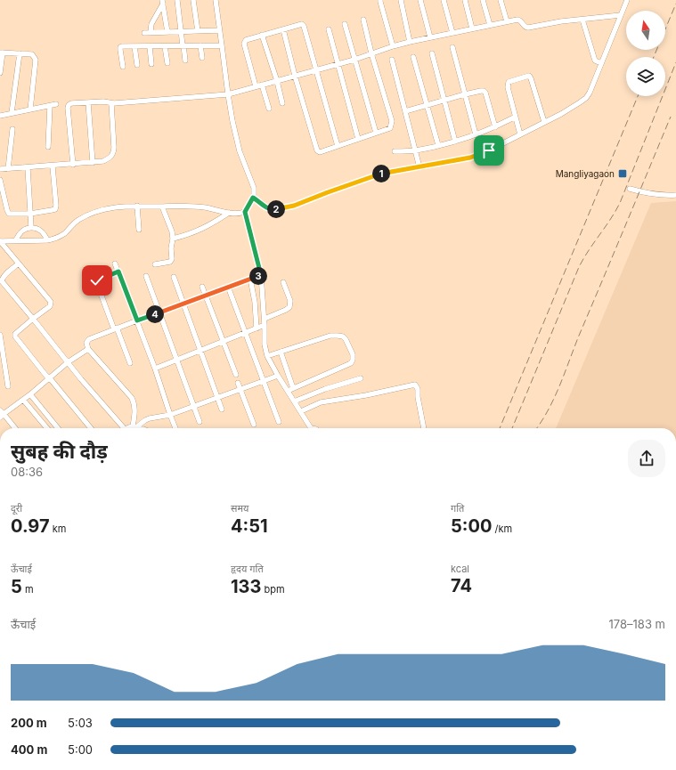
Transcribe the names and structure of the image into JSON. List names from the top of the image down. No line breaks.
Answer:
{"places":{"transit":["Mangliyagaon"]},"north":"top","page":{"pins":["1","2","3","4"],"heading":["सुबह की दौड़","08:36"],"stats":[["दूरी","0.97 km"],["समय","4:51"],["गति","5:00 /km"],["ऊँचाई","5 m"],["हृदय गति","133 bpm"],["kcal","74"]],"chart":["ऊँचाई","178–183 m"],"list":[{"name":"200 m","note":"5:03"},{"name":"400 m","note":"5:00"}]}}
